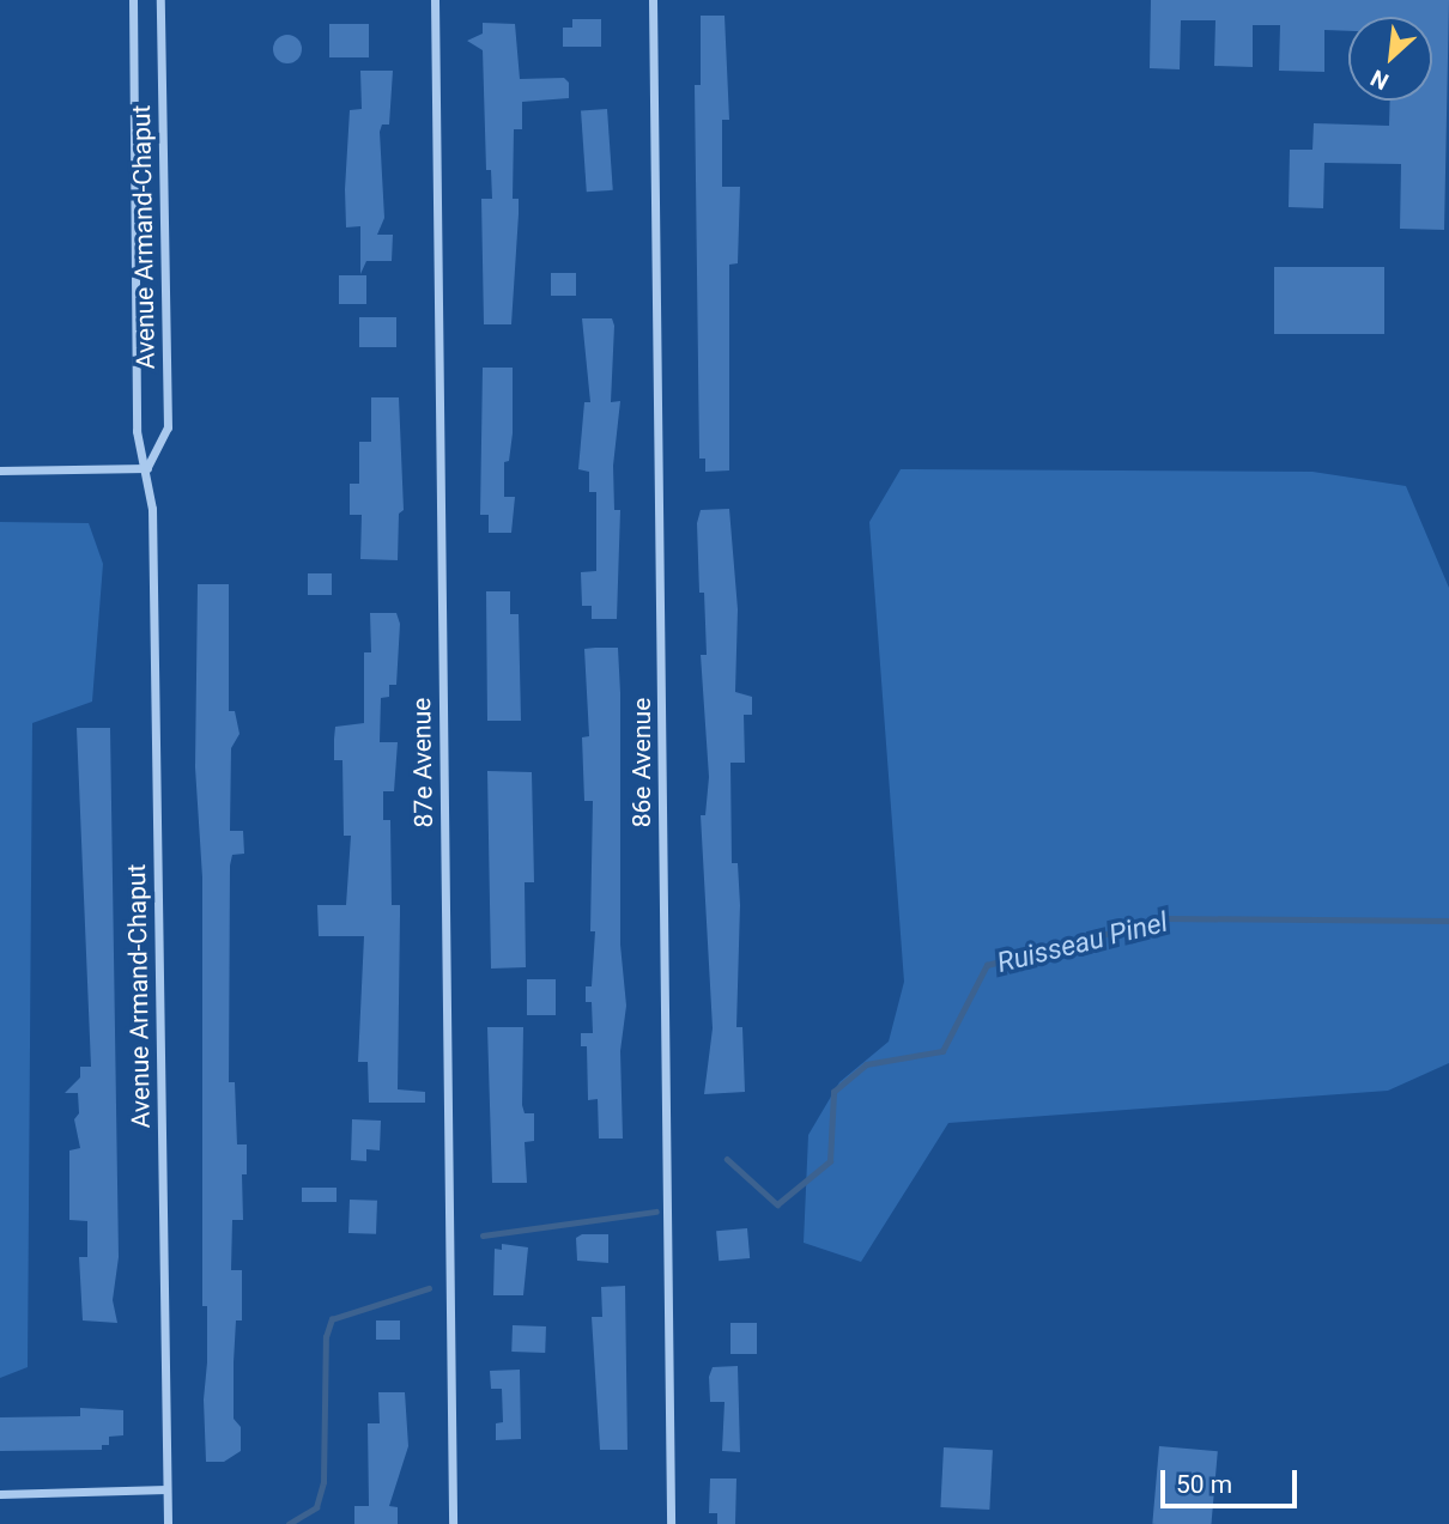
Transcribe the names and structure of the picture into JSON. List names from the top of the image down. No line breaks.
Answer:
{"streets":{"street":["Avenue Armand-Chaput","87e Avenue","86e Avenue"]},"water":["Ruisseau Pinel"],"scale_bar":"50 m","north":"bottom left"}
